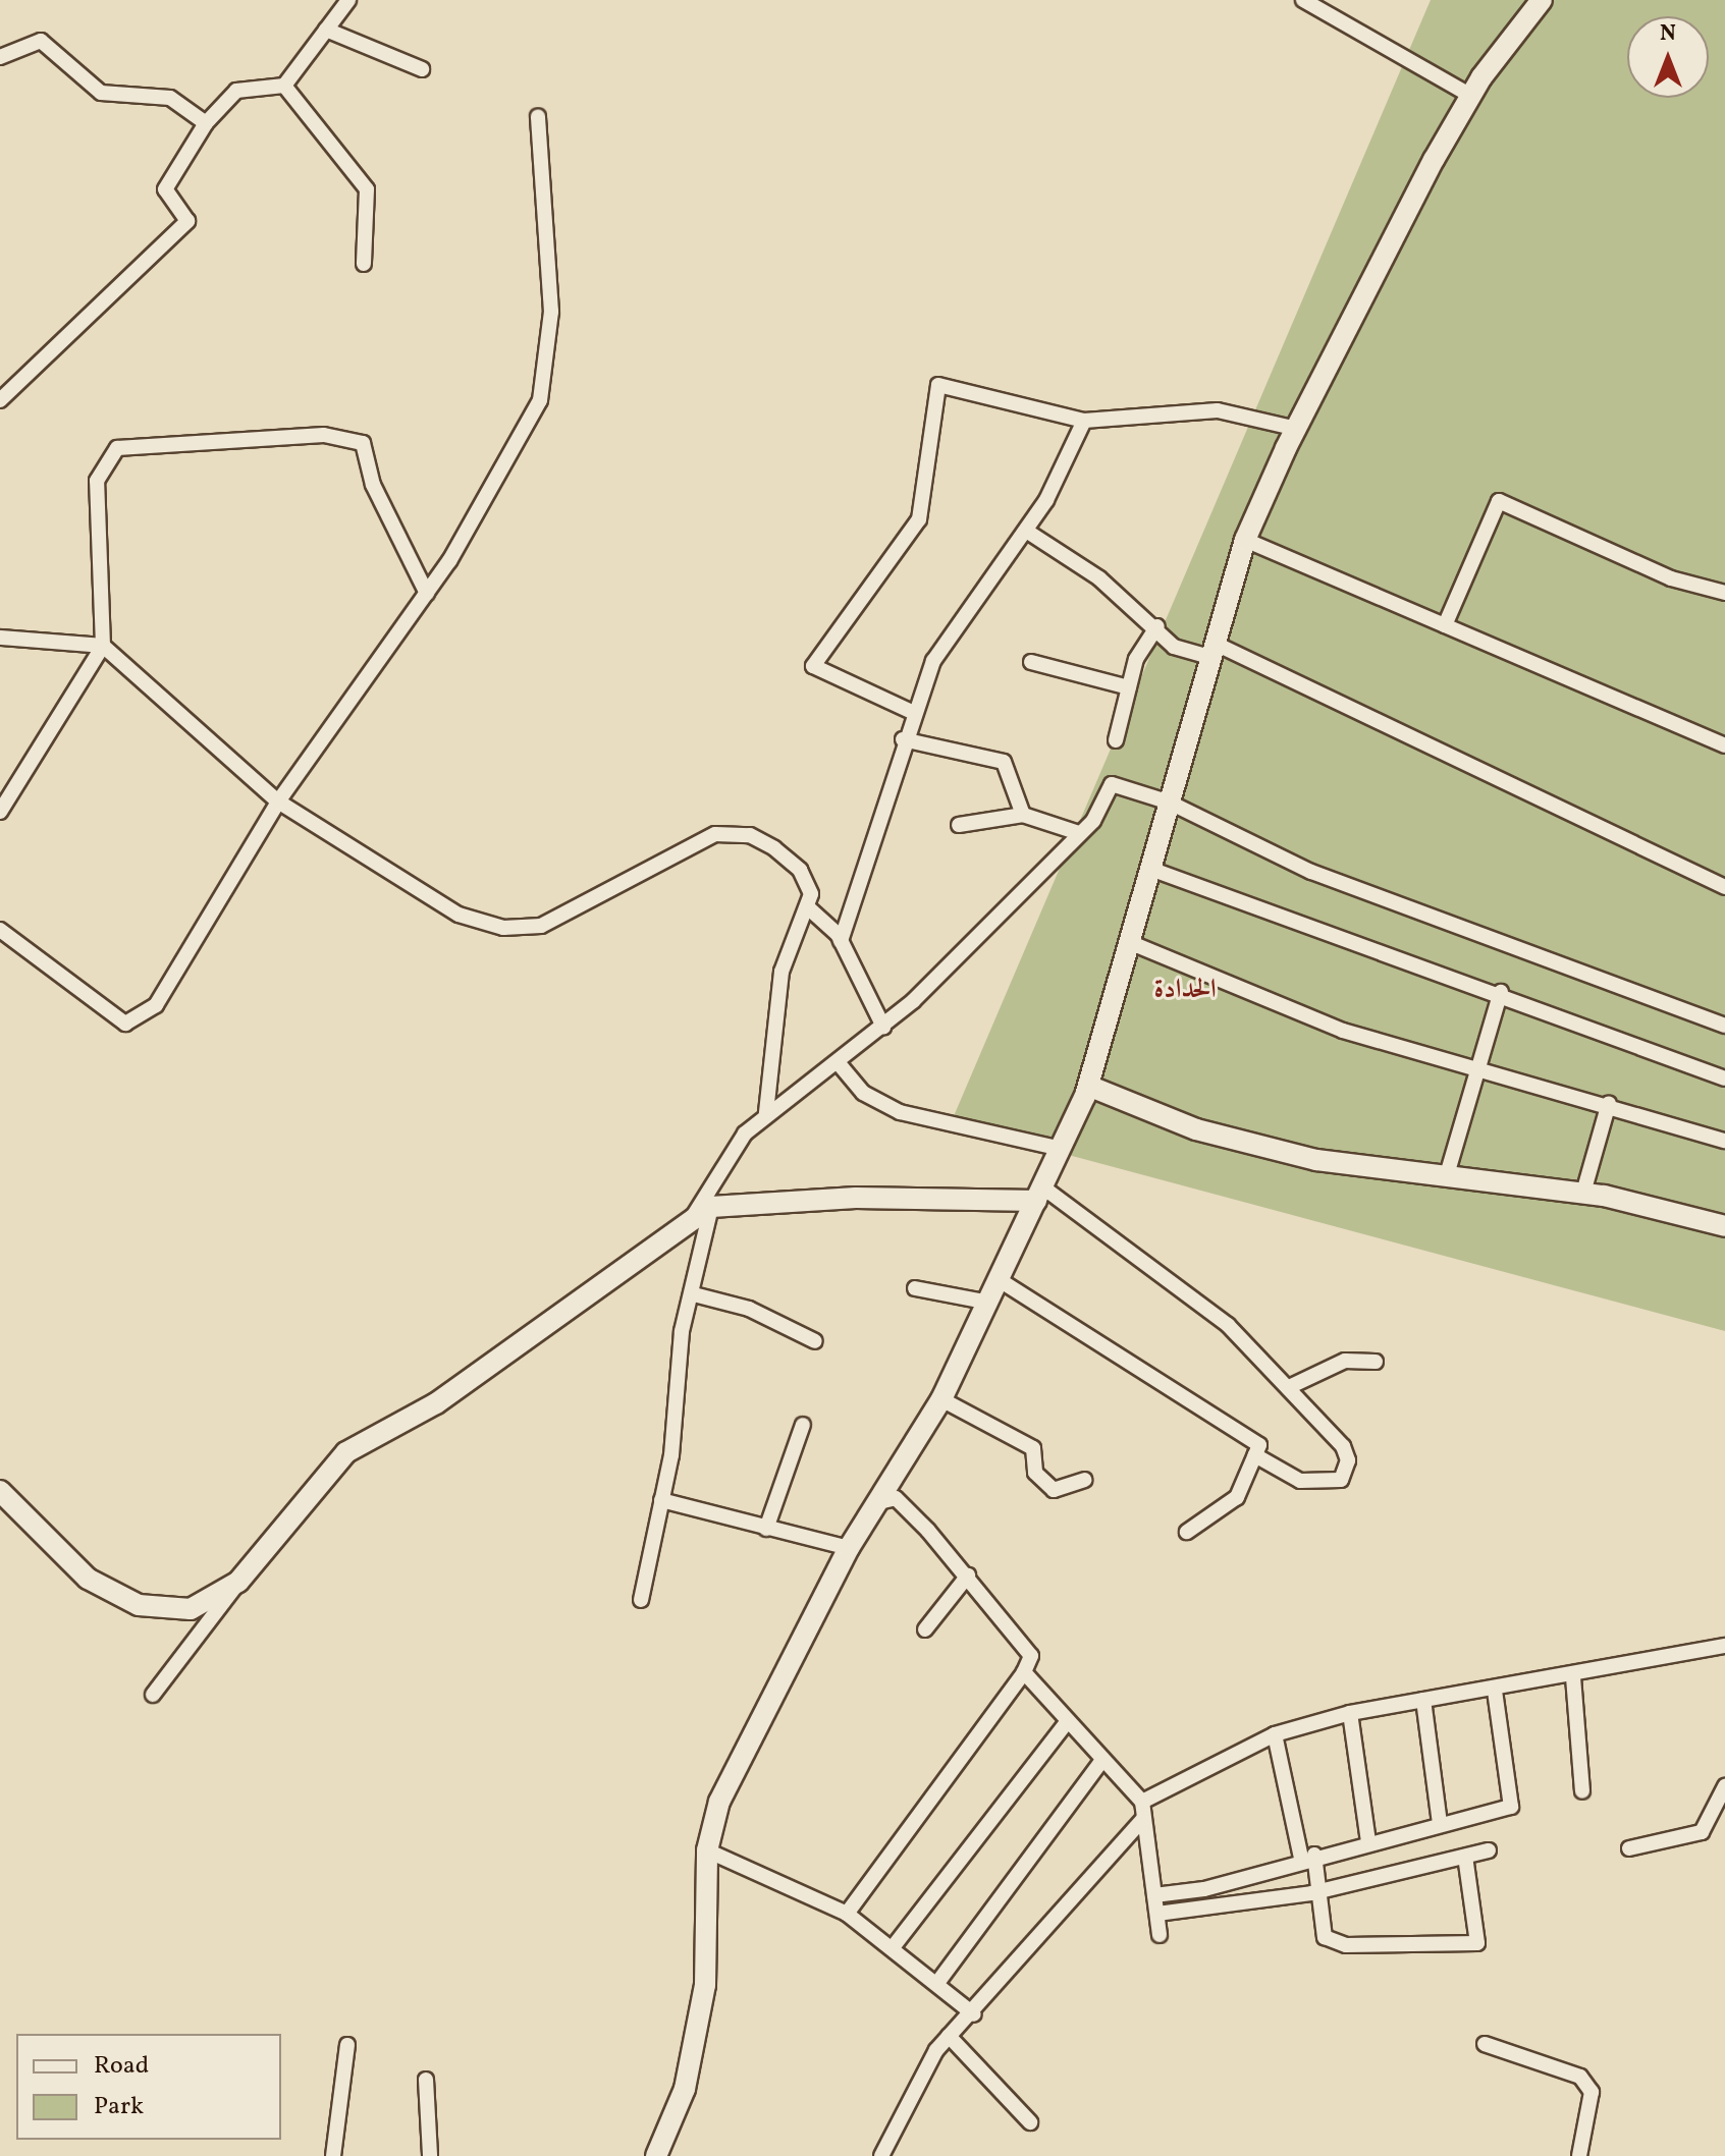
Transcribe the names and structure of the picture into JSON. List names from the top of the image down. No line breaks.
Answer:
{"districts":["الحدادة"],"legend":["Road","Park"],"north":"top"}
